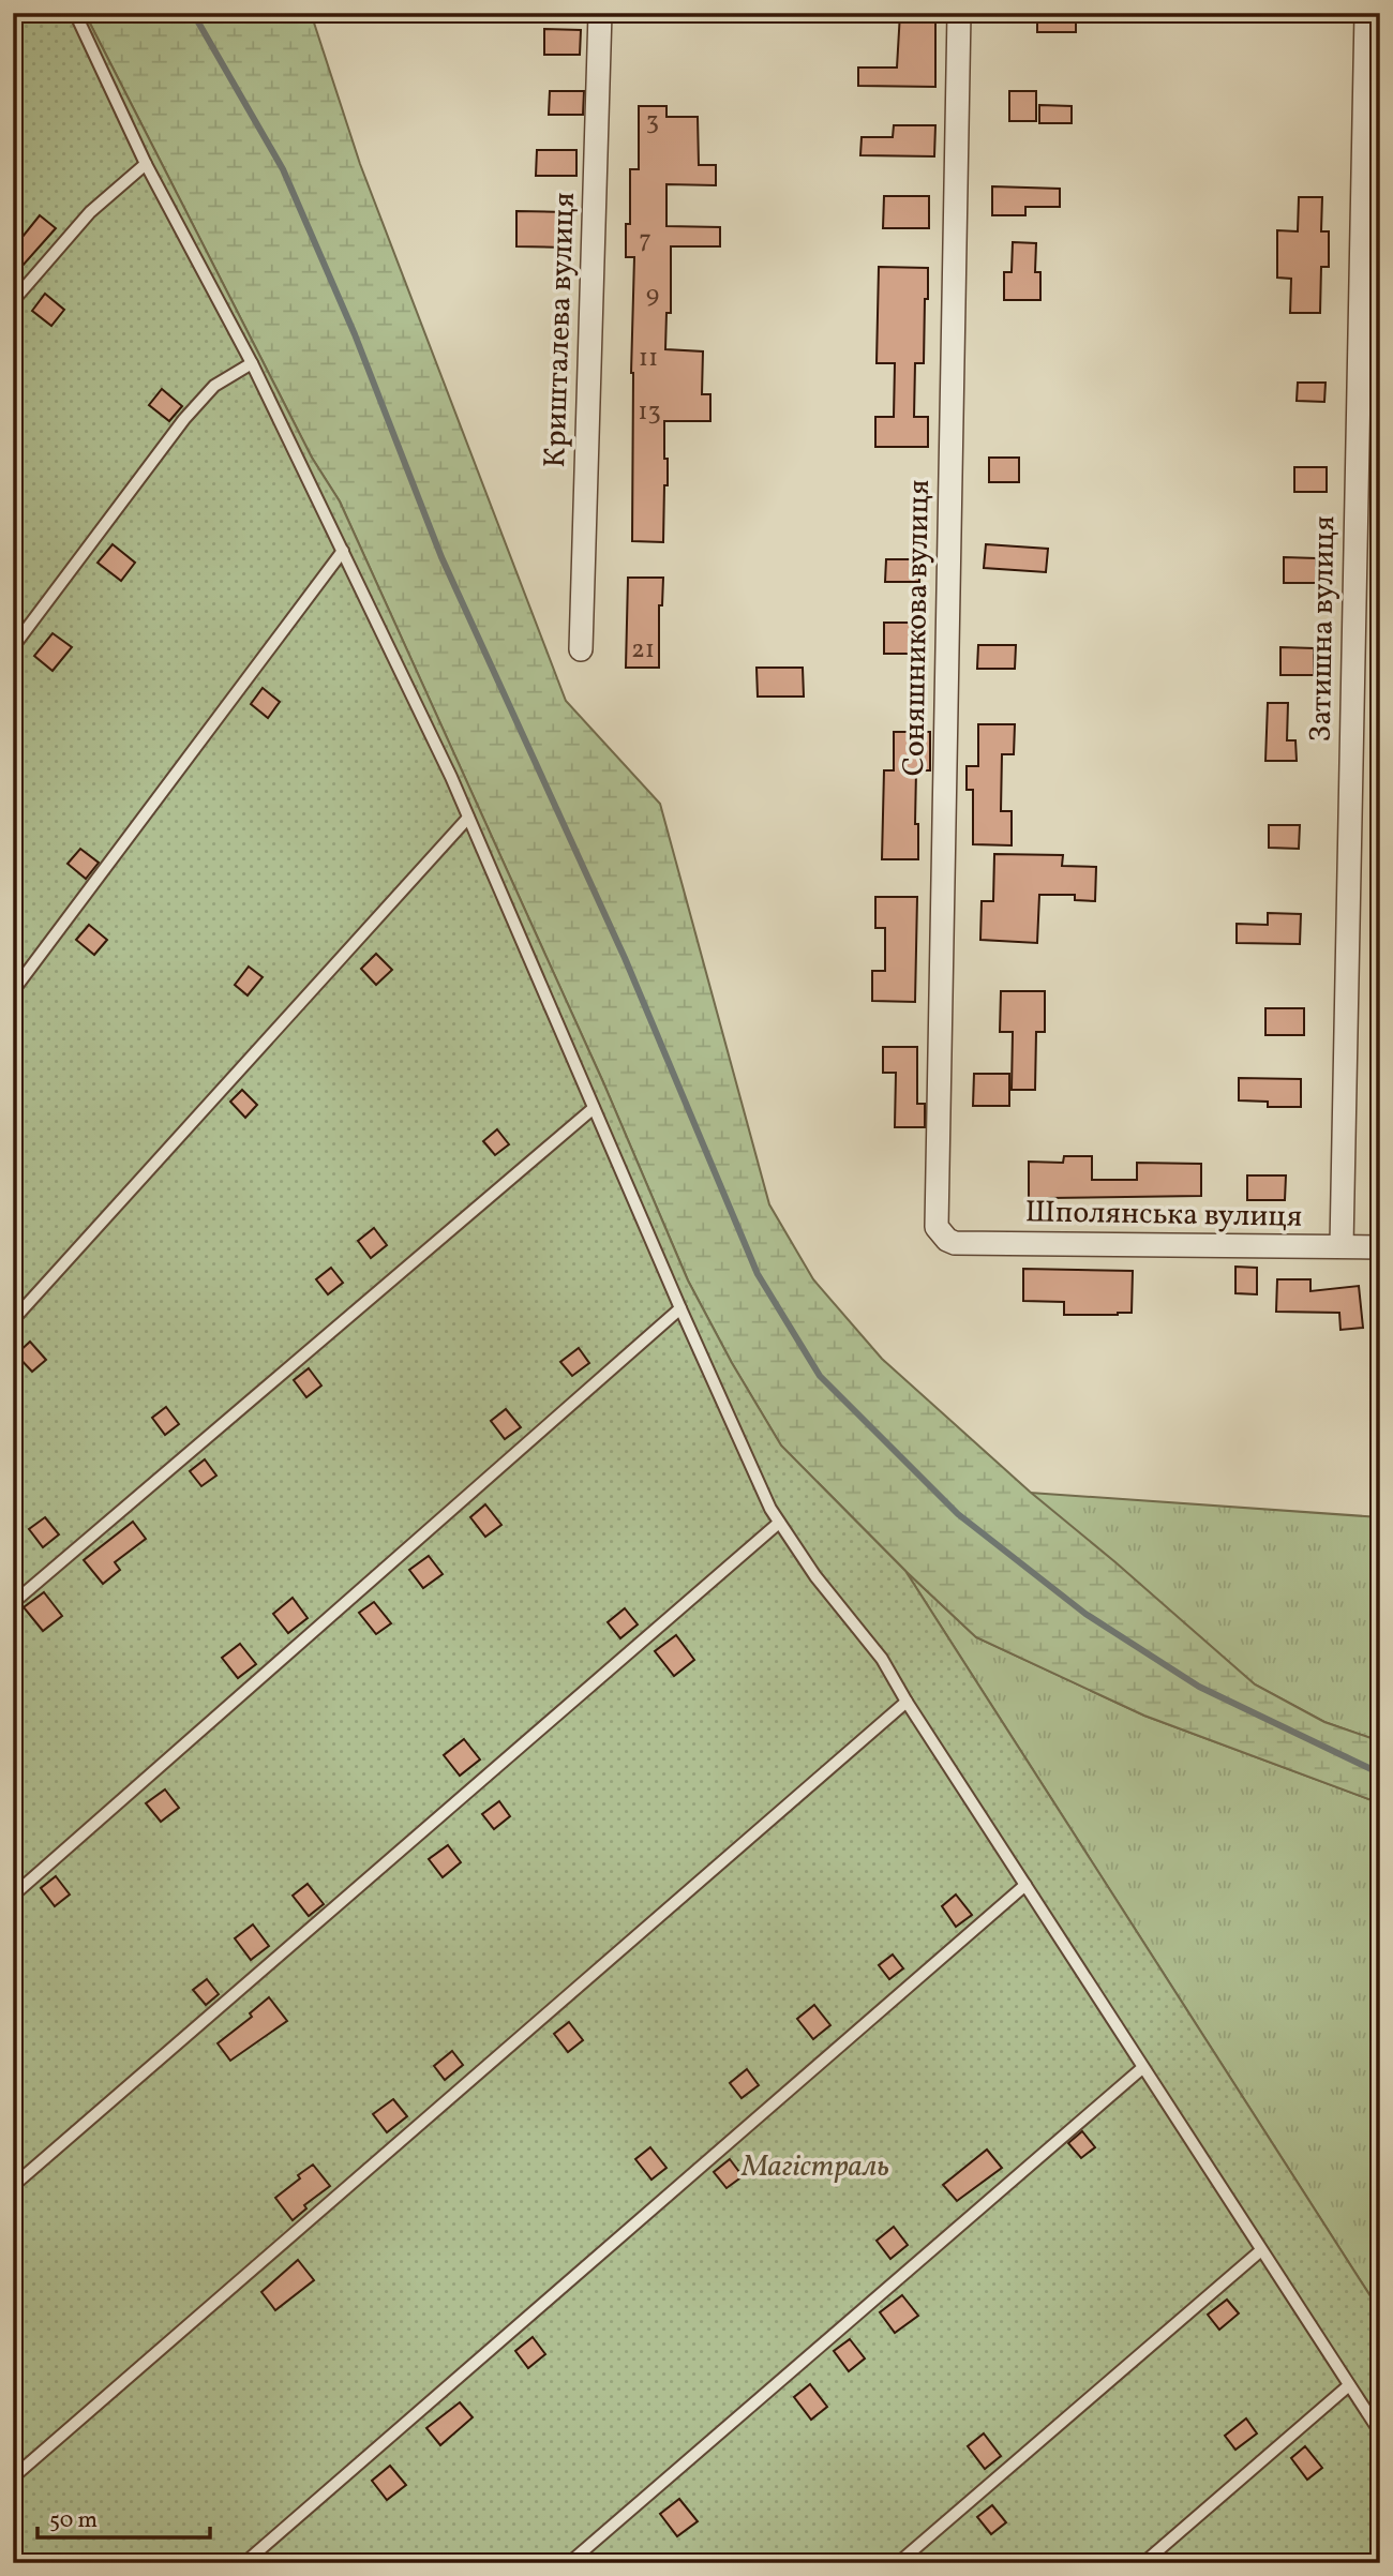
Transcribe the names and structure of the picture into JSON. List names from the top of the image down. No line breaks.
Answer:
{"streets":{"street":["Кришталева вулиця","Соняшникова вулиця","Затишна вулиця","Шполянська вулиця"]},"crossings":[["Соняшникова вулиця","Шполянська вулиця"],["Затишна вулиця","Шполянська вулиця"]],"parks":["Магістраль"],"house_numbers":["3","7","9","11","13","21"],"scale_bar":"50 m"}
